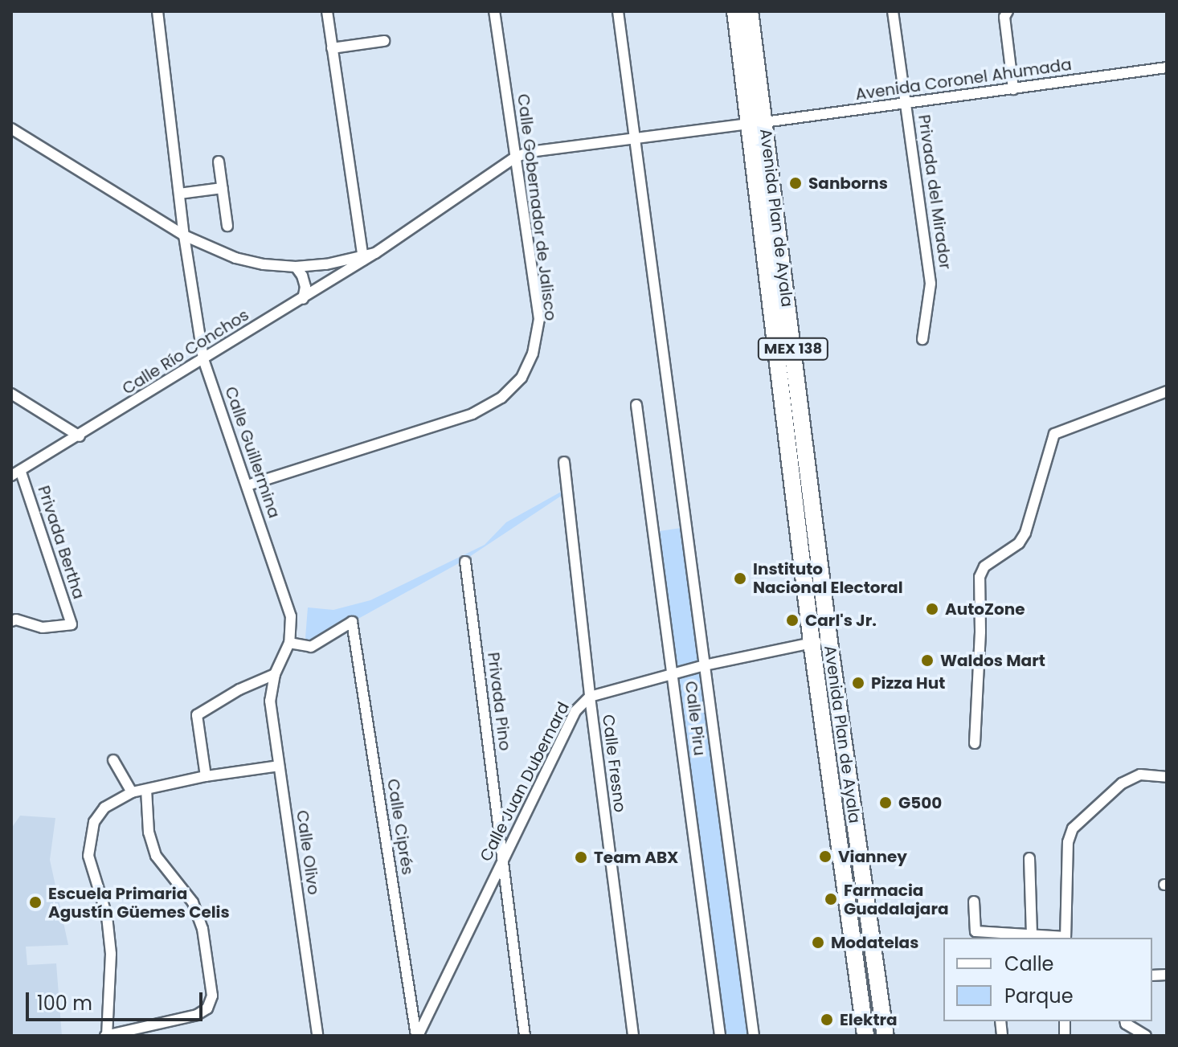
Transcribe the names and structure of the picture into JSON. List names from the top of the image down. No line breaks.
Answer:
{"streets":{"main road":["Avenida Plan de Ayala","MEX 138"],"street":["Avenida Coronel Ahumada","Privada del Mirador","Calle Gobernador de Jalisco","Calle Río Conchos","Calle Guillermina","Privada Bertha","Privada Pino","Calle Piru","Calle Fresno","Calle Juan Dubernard","Calle Ciprés","Calle Olivo"]},"crossings":[["Avenida Coronel Ahumada","Privada del Mirador"],["Avenida Coronel Ahumada","Calle Gobernador de Jalisco"],["Avenida Coronel Ahumada","Avenida Plan de Ayala"],["Avenida Coronel Ahumada","Calle Río Conchos"],["Avenida Coronel Ahumada","Calle Guillermina"],["Calle Gobernador de Jalisco","Calle Guillermina"],["Avenida Plan de Ayala","Calle Juan Dubernard"],["Calle Río Conchos","Calle Guillermina"],["Calle Río Conchos","Privada Bertha"],["Calle Guillermina","Calle Ciprés"],["Calle Guillermina","Calle Olivo"],["Privada Pino","Calle Juan Dubernard"],["Calle Piru","Calle Juan Dubernard"],["Calle Fresno","Calle Juan Dubernard"],["Calle Juan Dubernard","Calle Ciprés"]],"places":["Sanborns","Instituto Nacional Electoral","AutoZone","Carl's Jr.","Waldos Mart","Pizza Hut","G500","Vianney","Team ABX","Farmacia Guadalajara","Escuela Primaria Agustín Güemes Celis","Modatelas","Elektra"],"legend":["Calle","Parque"],"scale_bar":"100 m"}
